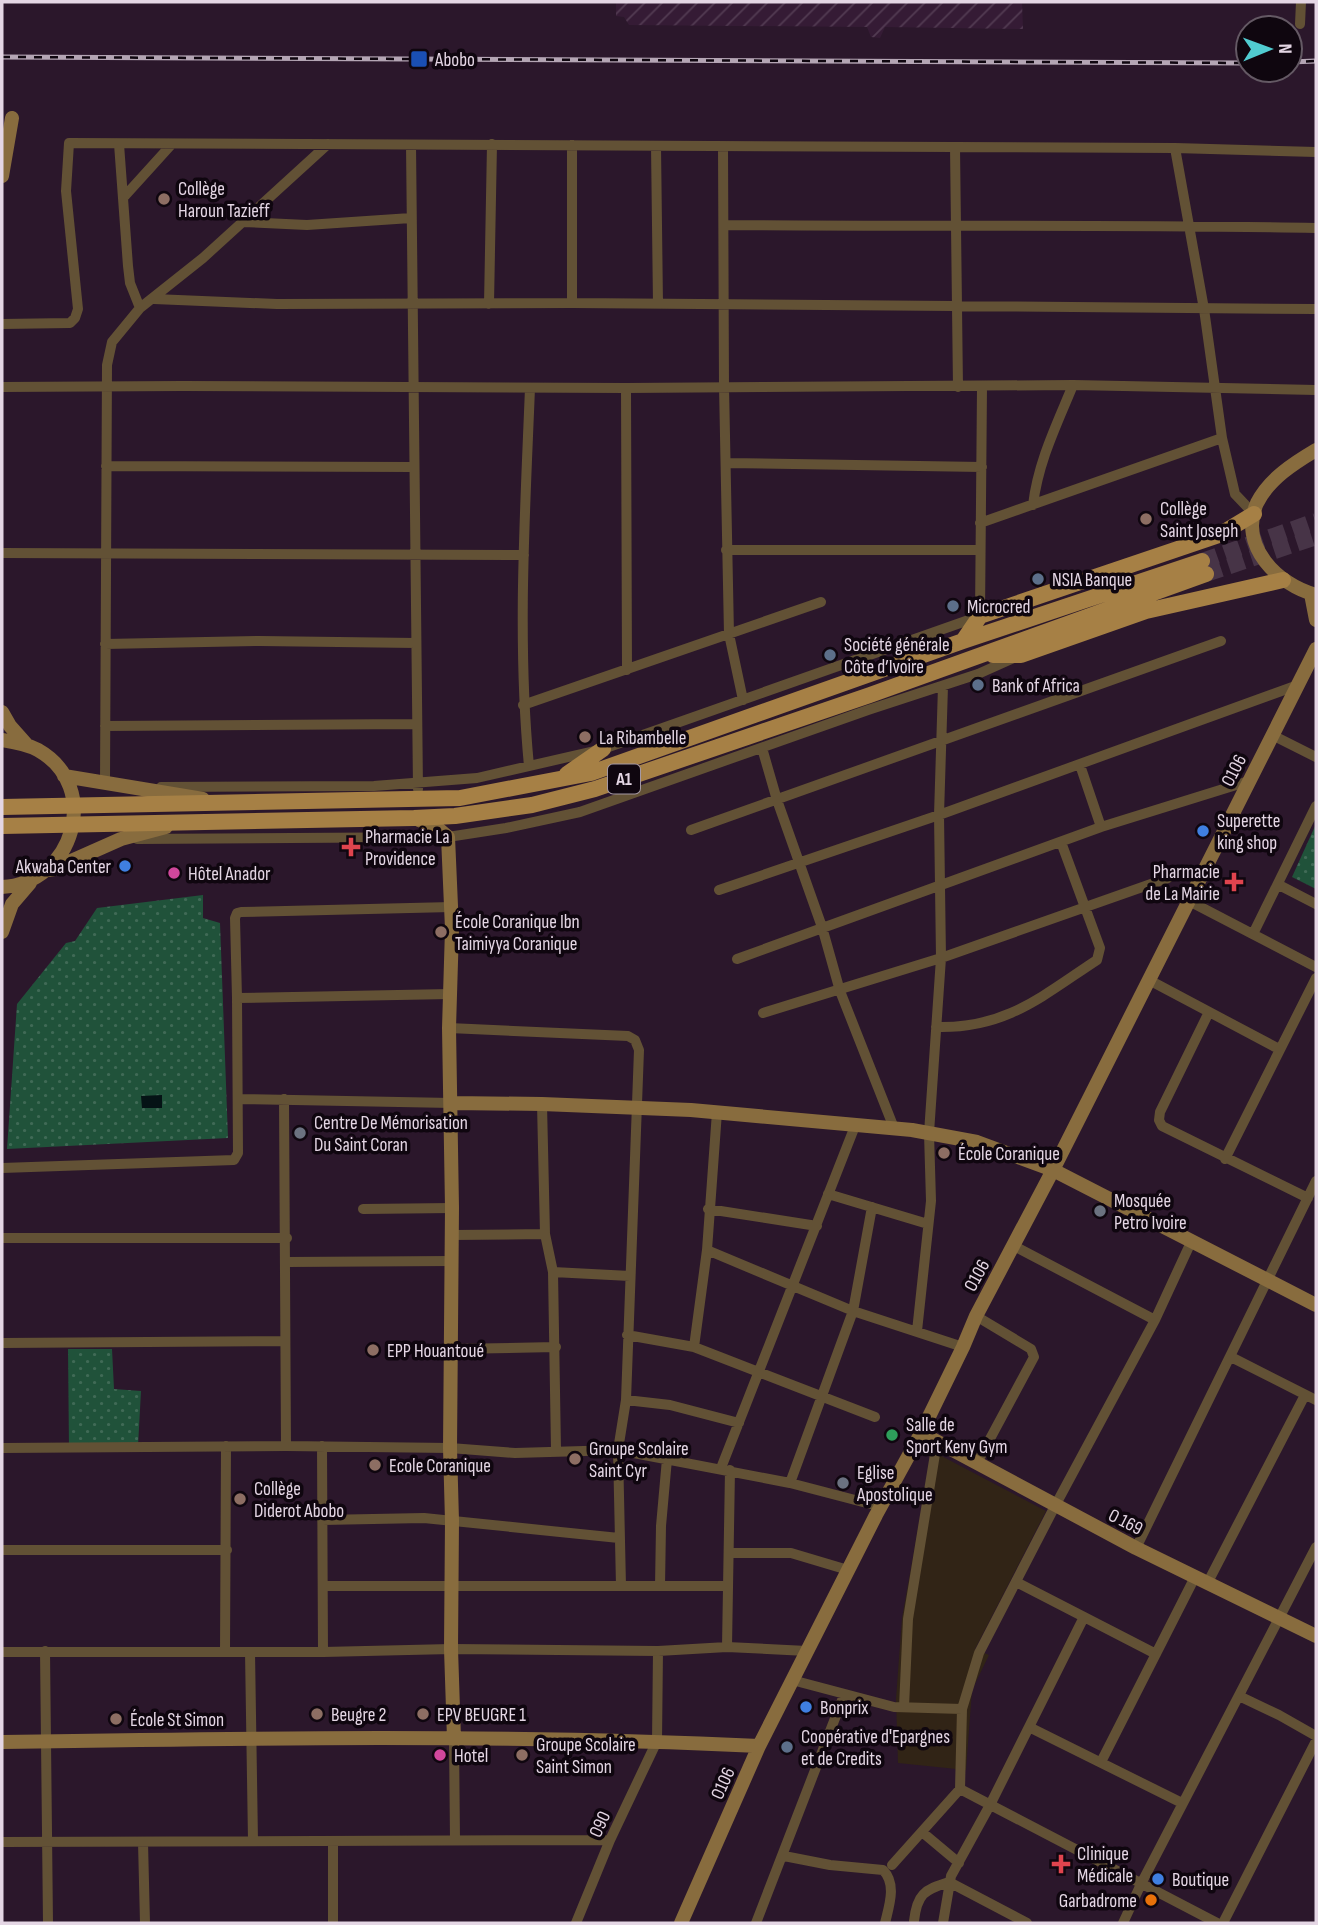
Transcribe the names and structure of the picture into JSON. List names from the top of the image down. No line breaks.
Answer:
{"streets":{"main road":["A1"],"street":["O106","O 169","O90"]},"crossings":[["O106","O 169"]],"places":{"transit":["Abobo"],"other":["Collège Haroun Tazieff","Collège Saint Joseph","NSIA Banque","Microcred","Société générale Côte d’Ivoire","Bank of Africa","La Ribambelle","Superette king shop","Akwaba Center","Hôtel Anador","École Coranique Ibn Taimiyya Coranique","Centre De Mémorisation Du Saint Coran","École Coranique","Mosquée Petro Ivoire","EPP Houantoué","Salle de Sport Keny Gym","Groupe Scolaire Saint Cyr","Ecole Coranique","Eglise Apostolique","Collège Diderot Abobo","Bonprix","Beugre 2","EPV BEUGRE 1","École St Simon","Coopérative d'Epargnes et de Credits","Hotel","Groupe Scolaire Saint Simon","Boutique","Garbadrome"],"health":["Pharmacie La Providence","Pharmacie de La Mairie","Clinique Médicale"]},"north":"right"}
